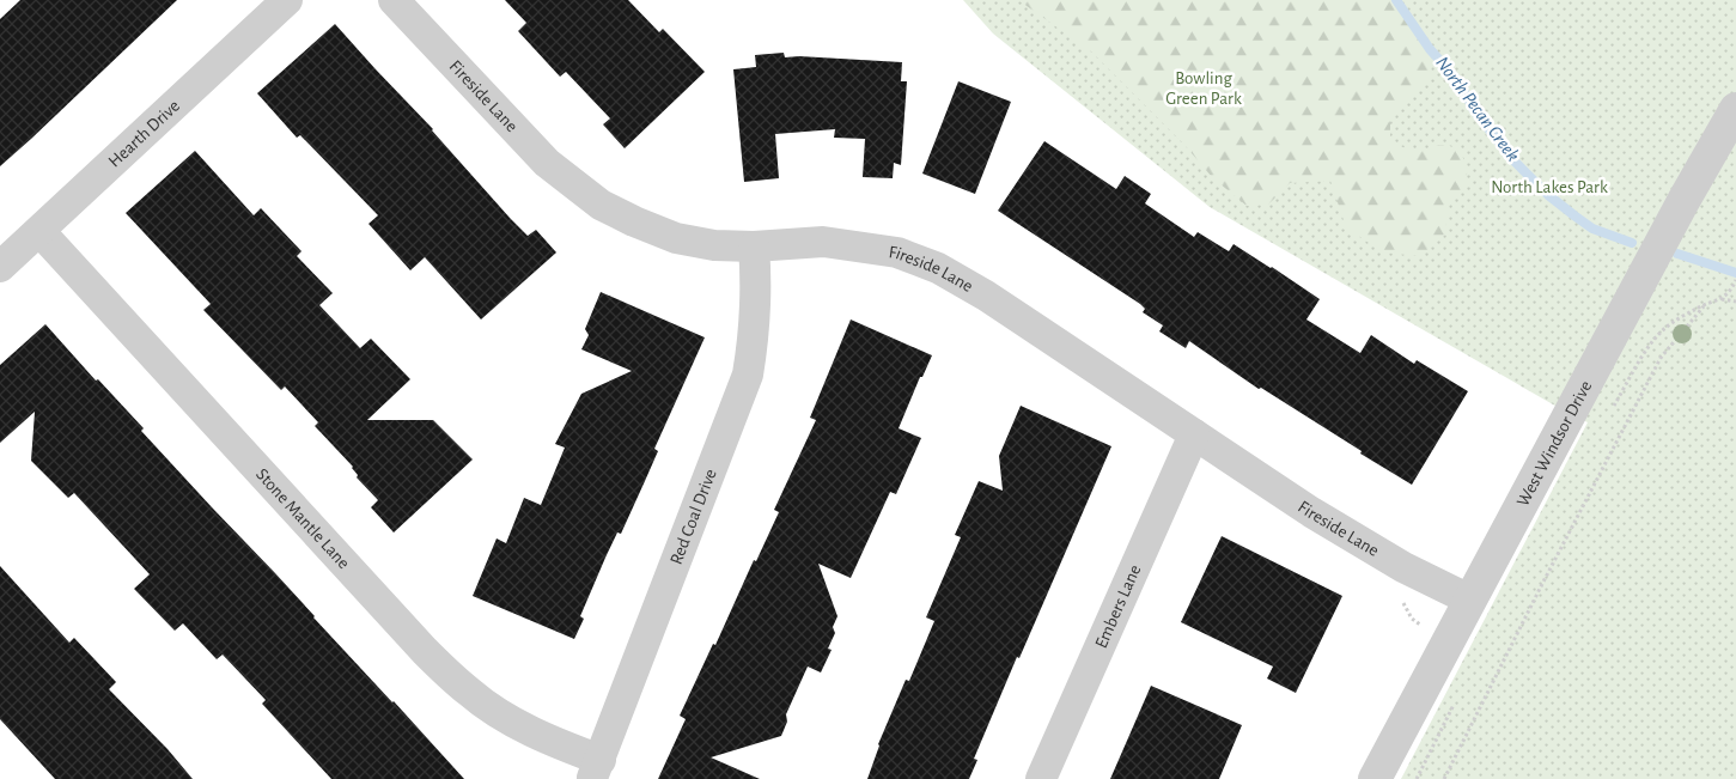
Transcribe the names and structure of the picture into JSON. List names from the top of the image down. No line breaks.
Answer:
{"streets":{"street":["Fireside Lane","Hearth Drive","West Windsor Drive","Red Coal Drive","Stone Mantle Lane","Embers Lane"]},"crossings":[["Fireside Lane","West Windsor Drive"],["Fireside Lane","Red Coal Drive"],["Fireside Lane","Embers Lane"],["Hearth Drive","Stone Mantle Lane"],["Red Coal Drive","Stone Mantle Lane"]],"water":["North Pecan Creek"],"parks":["Bowling Green Park","North Lakes Park"]}
